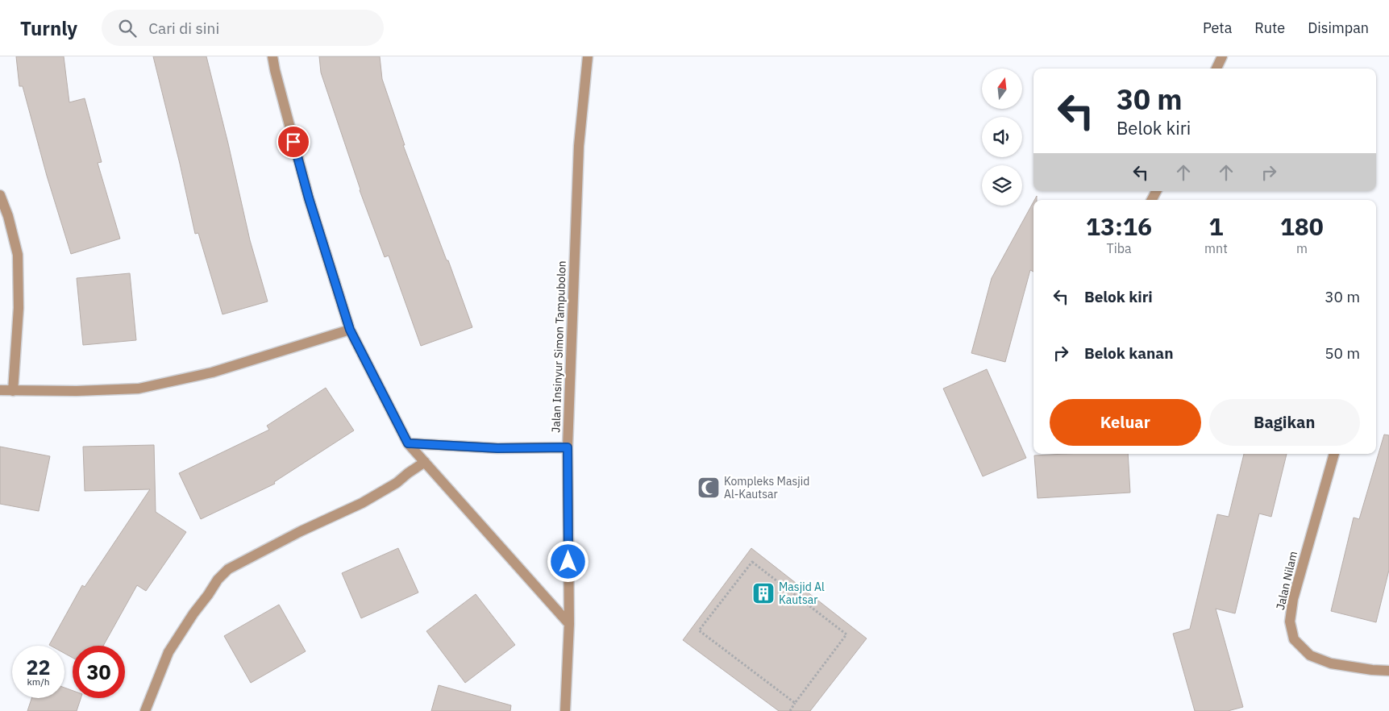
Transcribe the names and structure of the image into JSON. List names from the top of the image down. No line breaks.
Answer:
{"streets":{"street":["Jalan Insinyur Simon Tampubolon","Jalan Nilam"]},"places":{"mosque":["Kompleks Masjid Al-Kautsar"],"building":["Masjid Al Kautsar"]},"north":"top","page":{"header":"Turnly","search":"Cari di sini","nav":["Peta","Rute","Disimpan"],"turn":["30 m","Belok kiri"],"eta":["13:16","Tiba","1","mnt","180","m"],"list":[{"name":"Belok kiri","value":"30 m"},{"name":"Belok kanan","value":"50 m"}],"buttons":["Keluar","Bagikan"],"speed":"22 km/h","limit":"30"}}
